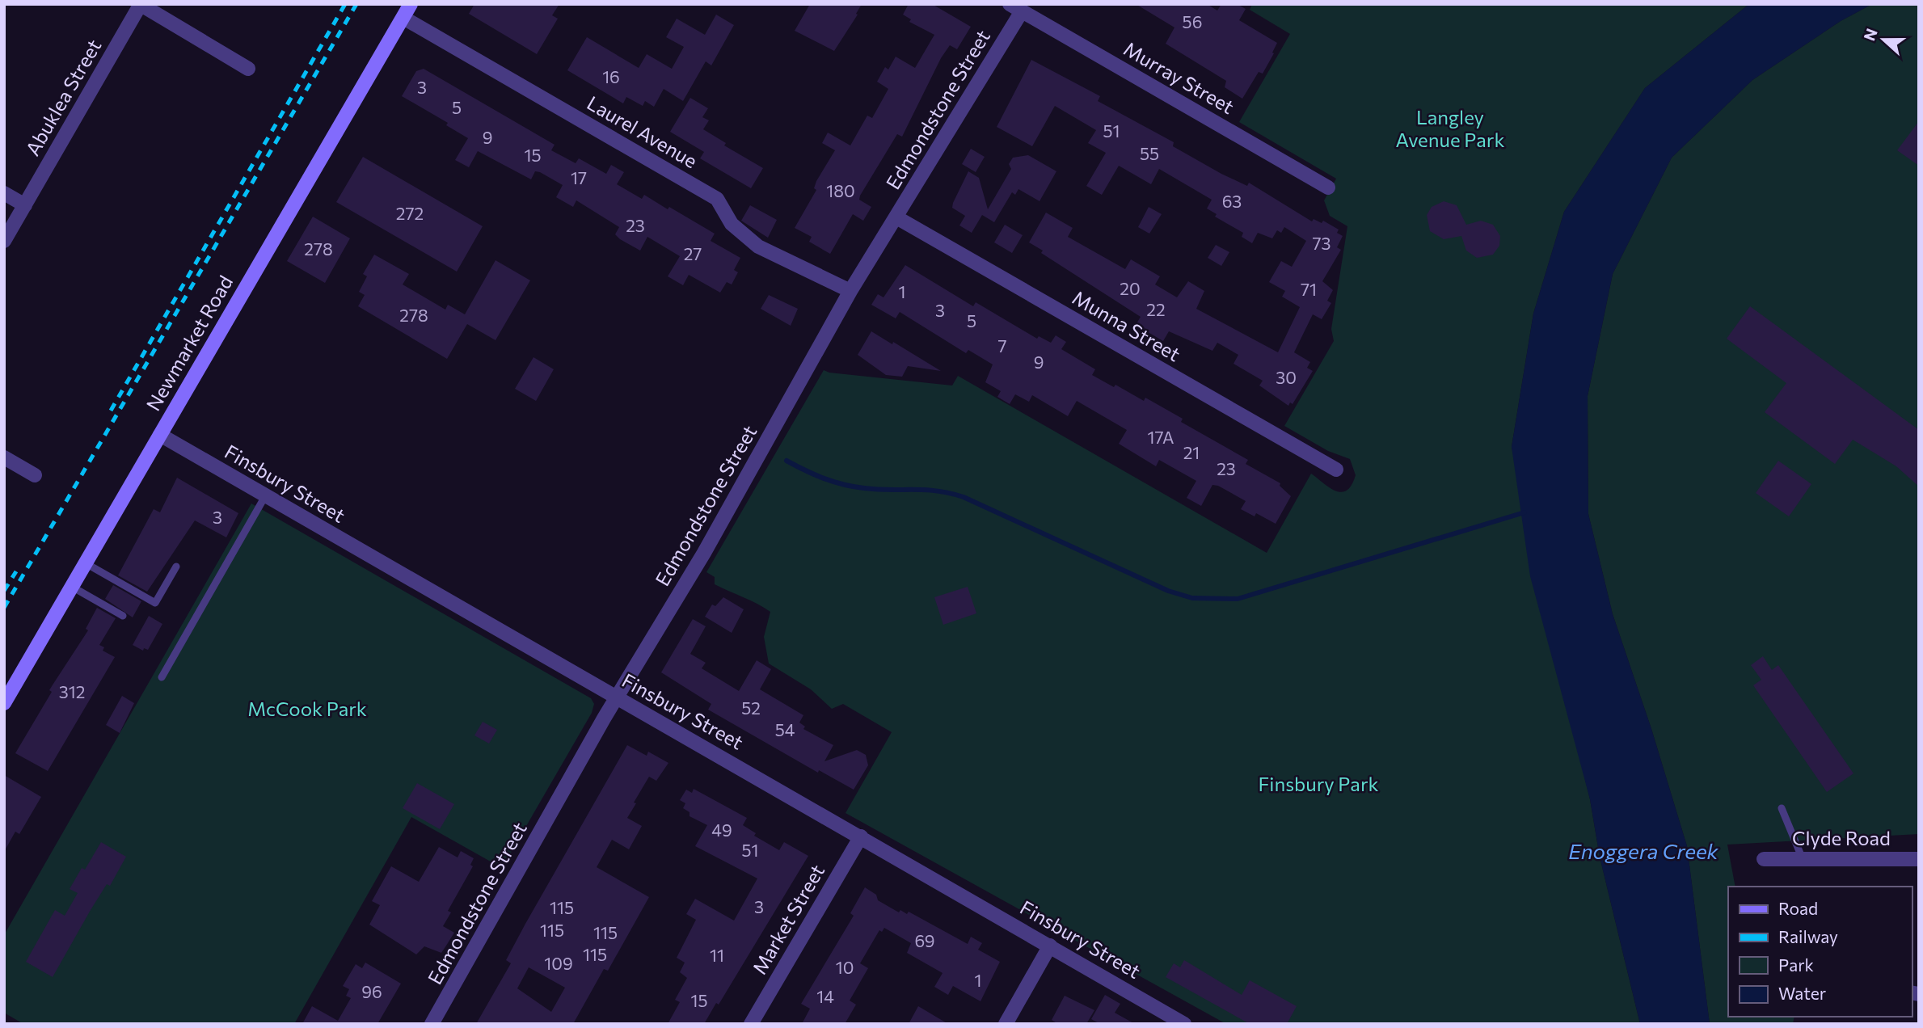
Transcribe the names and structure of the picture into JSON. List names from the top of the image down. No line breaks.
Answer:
{"streets":{"main road":["Newmarket Road"],"street":["Murray Street","Abuklea Street","Edmondstone Street","Laurel Avenue","Munna Street","Finsbury Street","Clyde Road","Market Street"]},"crossings":[["Murray Street","Edmondstone Street"],["Edmondstone Street","Laurel Avenue"],["Edmondstone Street","Munna Street"],["Edmondstone Street","Finsbury Street"],["Laurel Avenue","Newmarket Road"],["Newmarket Road","Finsbury Street"],["Finsbury Street","Market Street"]],"water":["Enoggera Creek"],"parks":["Langley Avenue Park","McCook Park","Finsbury Park"],"house_numbers":["56","16","3","5","51","9","55","15","17","180","63","272","23","73","278","27","20","71","1","22","3","278","5","7","9","30","17A","21","23","3","312","52","54","49","51","3","115","115","115","69","115","11","109","10","1","96","14","15"],"legend":["Road","Railway","Park","Water"],"north":"left"}
